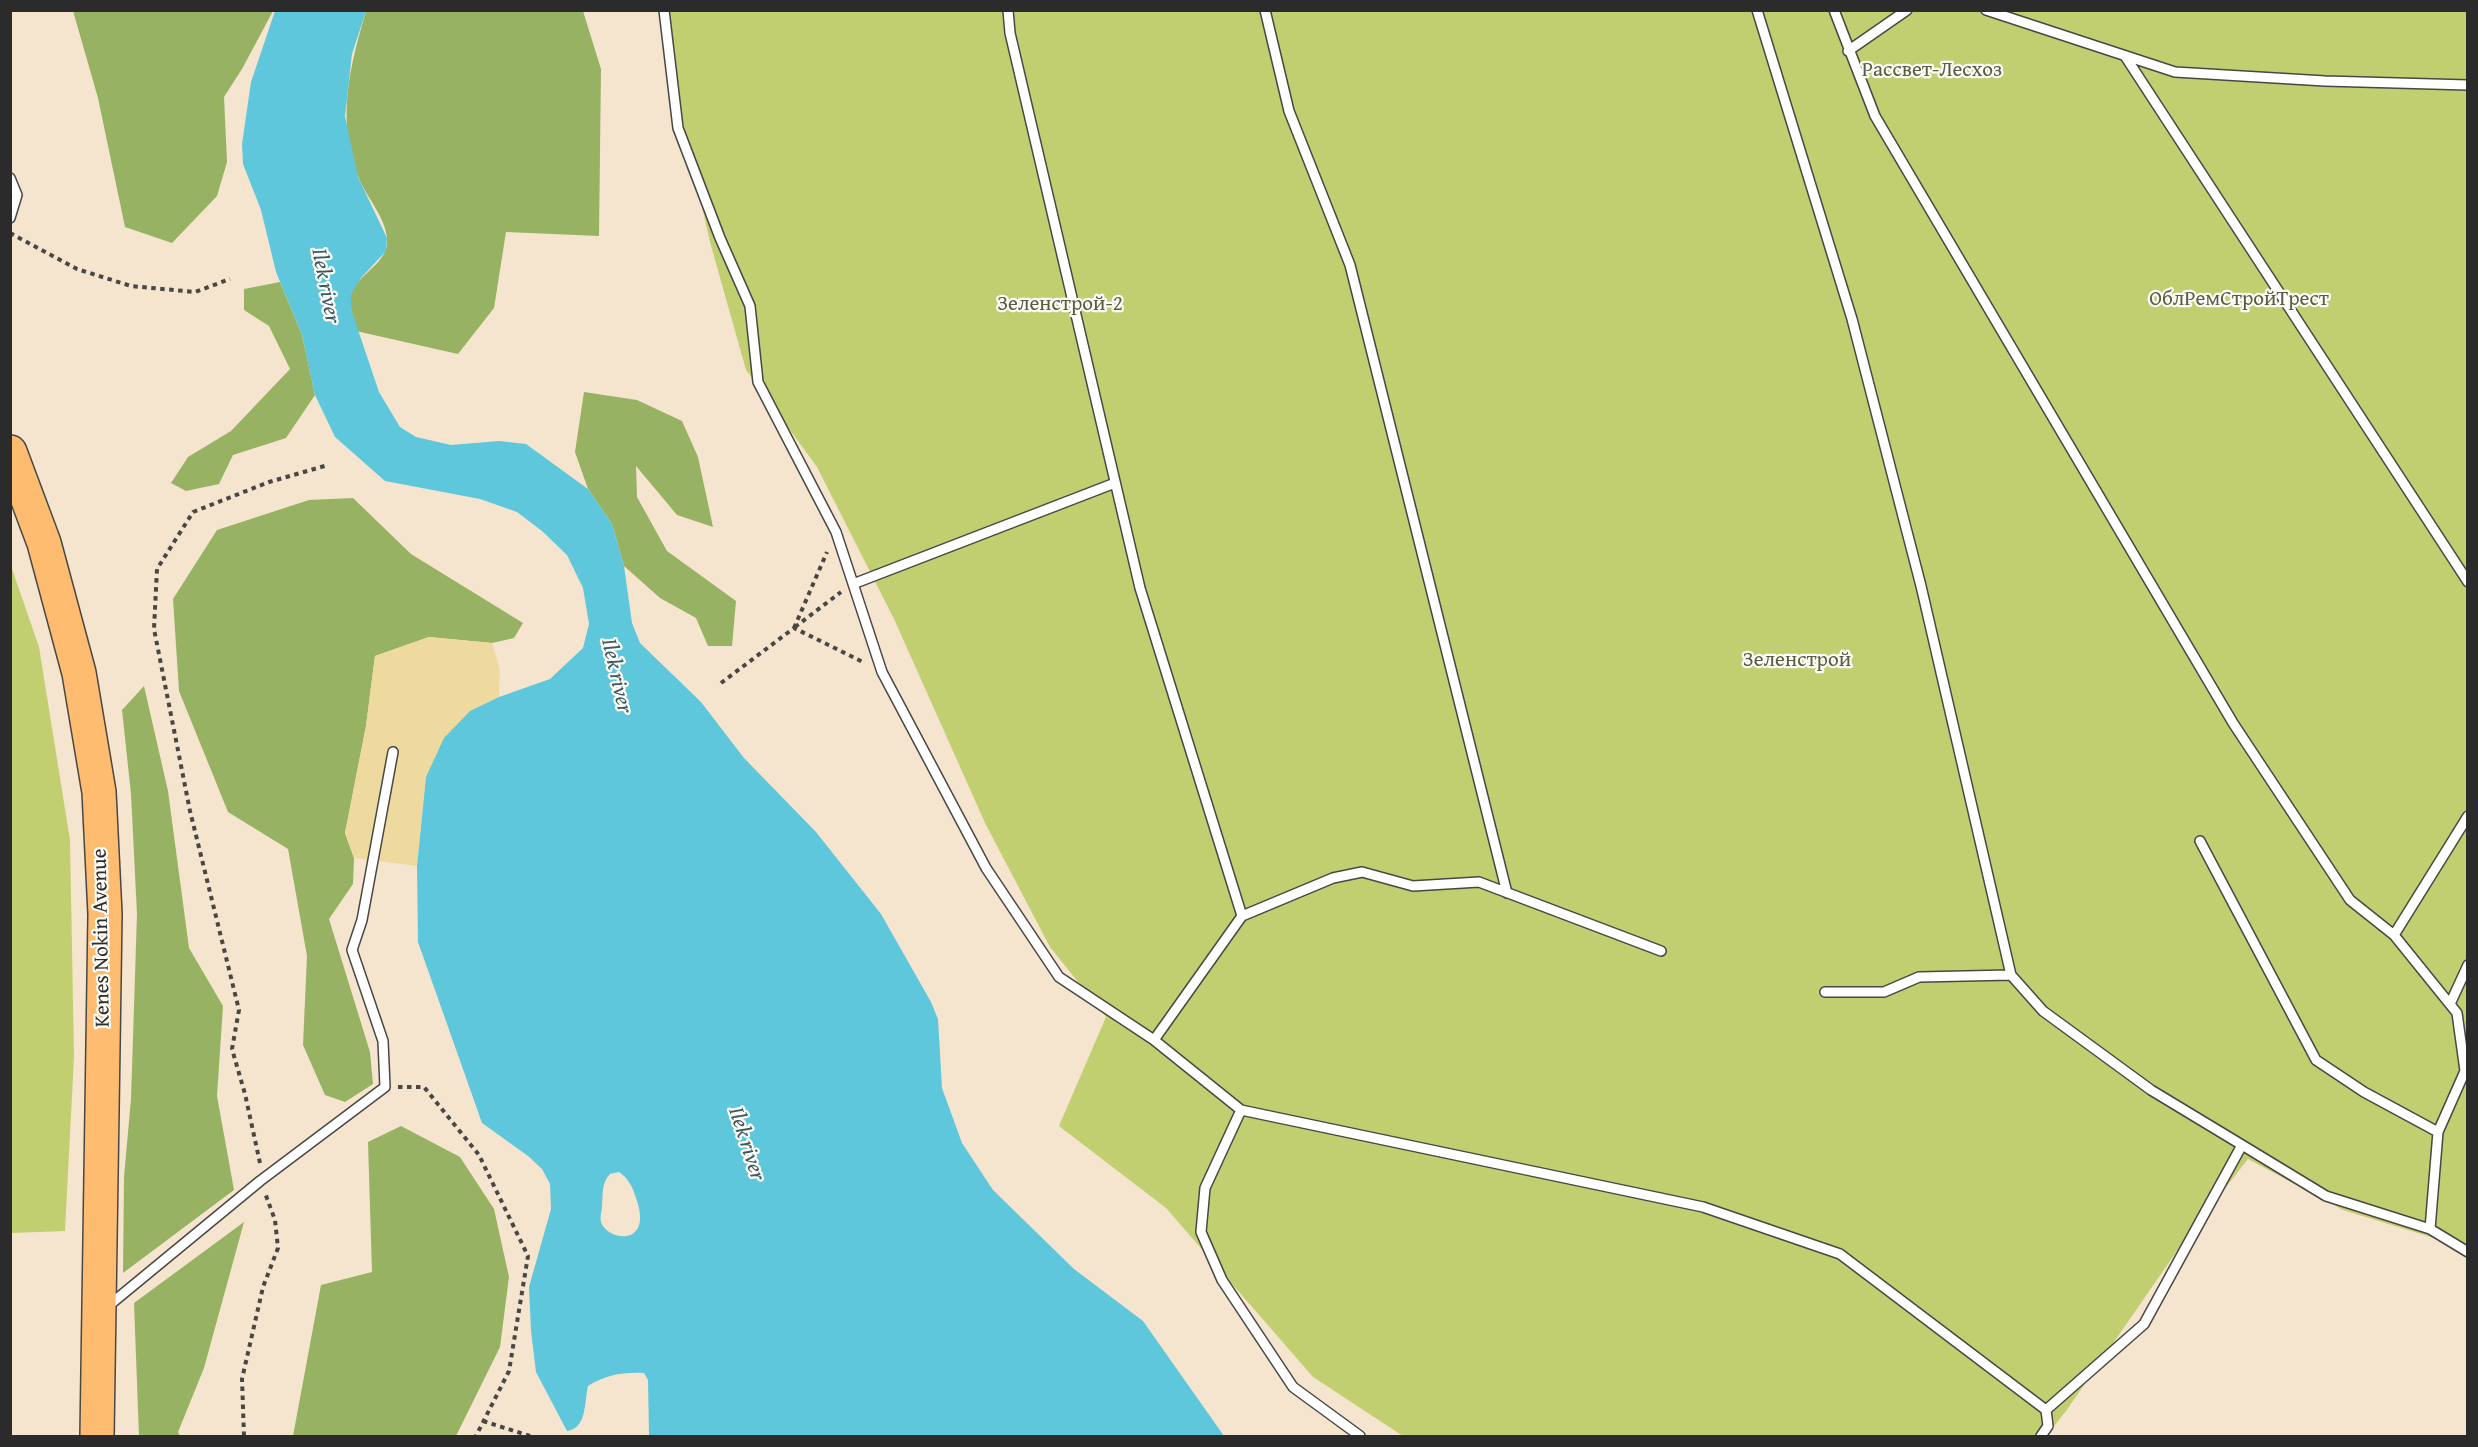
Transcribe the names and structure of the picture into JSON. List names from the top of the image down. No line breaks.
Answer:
{"streets":{"highway":["Kenes Nokin Avenue"]},"water":["Ilek river"],"parks":["Рассвет-Лесхоз","ОблРемСтройТрест","Зеленстрой-2","Зеленстрой"]}
